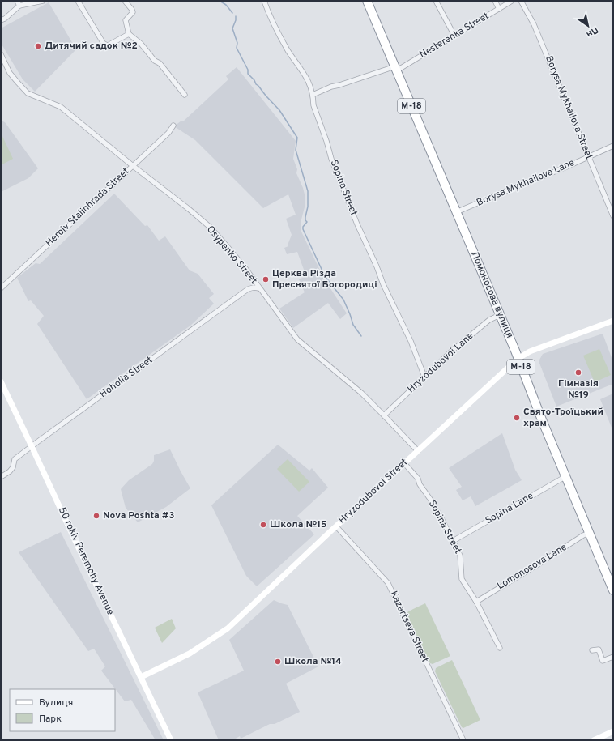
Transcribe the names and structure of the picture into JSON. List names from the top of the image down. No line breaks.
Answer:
{"streets":{"highway":["М-18","Ломоносова вулиця"],"street":["Nesterenka Street","Borysa Mykhailova Street","Borysa Mykhailova Lane","Sopina Street","Heroiv Stalinhrada Street","Osypenko Street","Hryzodubovoi Lane","Hoholia Street","Hryzodubovoi Street","Sopina Lane","50 rokiv Peremohy Avenue","Lomonosova Lane","Kazartseva Street"]},"crossings":[["Nesterenka Street","Sopina Street"],["Nesterenka Street","Ломоносова вулиця"],["Borysa Mykhailova Street","Borysa Mykhailova Lane"],["Borysa Mykhailova Lane","Ломоносова вулиця"],["Sopina Street","Hryzodubovoi Lane"],["Sopina Street","Hryzodubovoi Street"],["Sopina Street","Sopina Lane"],["Sopina Street","Lomonosova Lane"],["Heroiv Stalinhrada Street","Osypenko Street"],["Osypenko Street","Hryzodubovoi Lane"],["Osypenko Street","Hoholia Street"],["Osypenko Street","Hryzodubovoi Street"],["Ломоносова вулиця","Hryzodubovoi Lane"],["Ломоносова вулиця","Hryzodubovoi Street"],["Ломоносова вулиця","Sopina Lane"],["Ломоносова вулиця","Lomonosova Lane"],["Hoholia Street","50 rokiv Peremohy Avenue"],["Hryzodubovoi Street","50 rokiv Peremohy Avenue"],["Hryzodubovoi Street","Kazartseva Street"]],"places":["Дитячий садок №2","Церква Різда Пресвятої Богородиці","Гімназія №19","Свято-Троїцький храм","Nova Poshta #3","Школа №15","Школа №14"],"legend":["Вулиця","Парк"],"north":"bottom right"}
